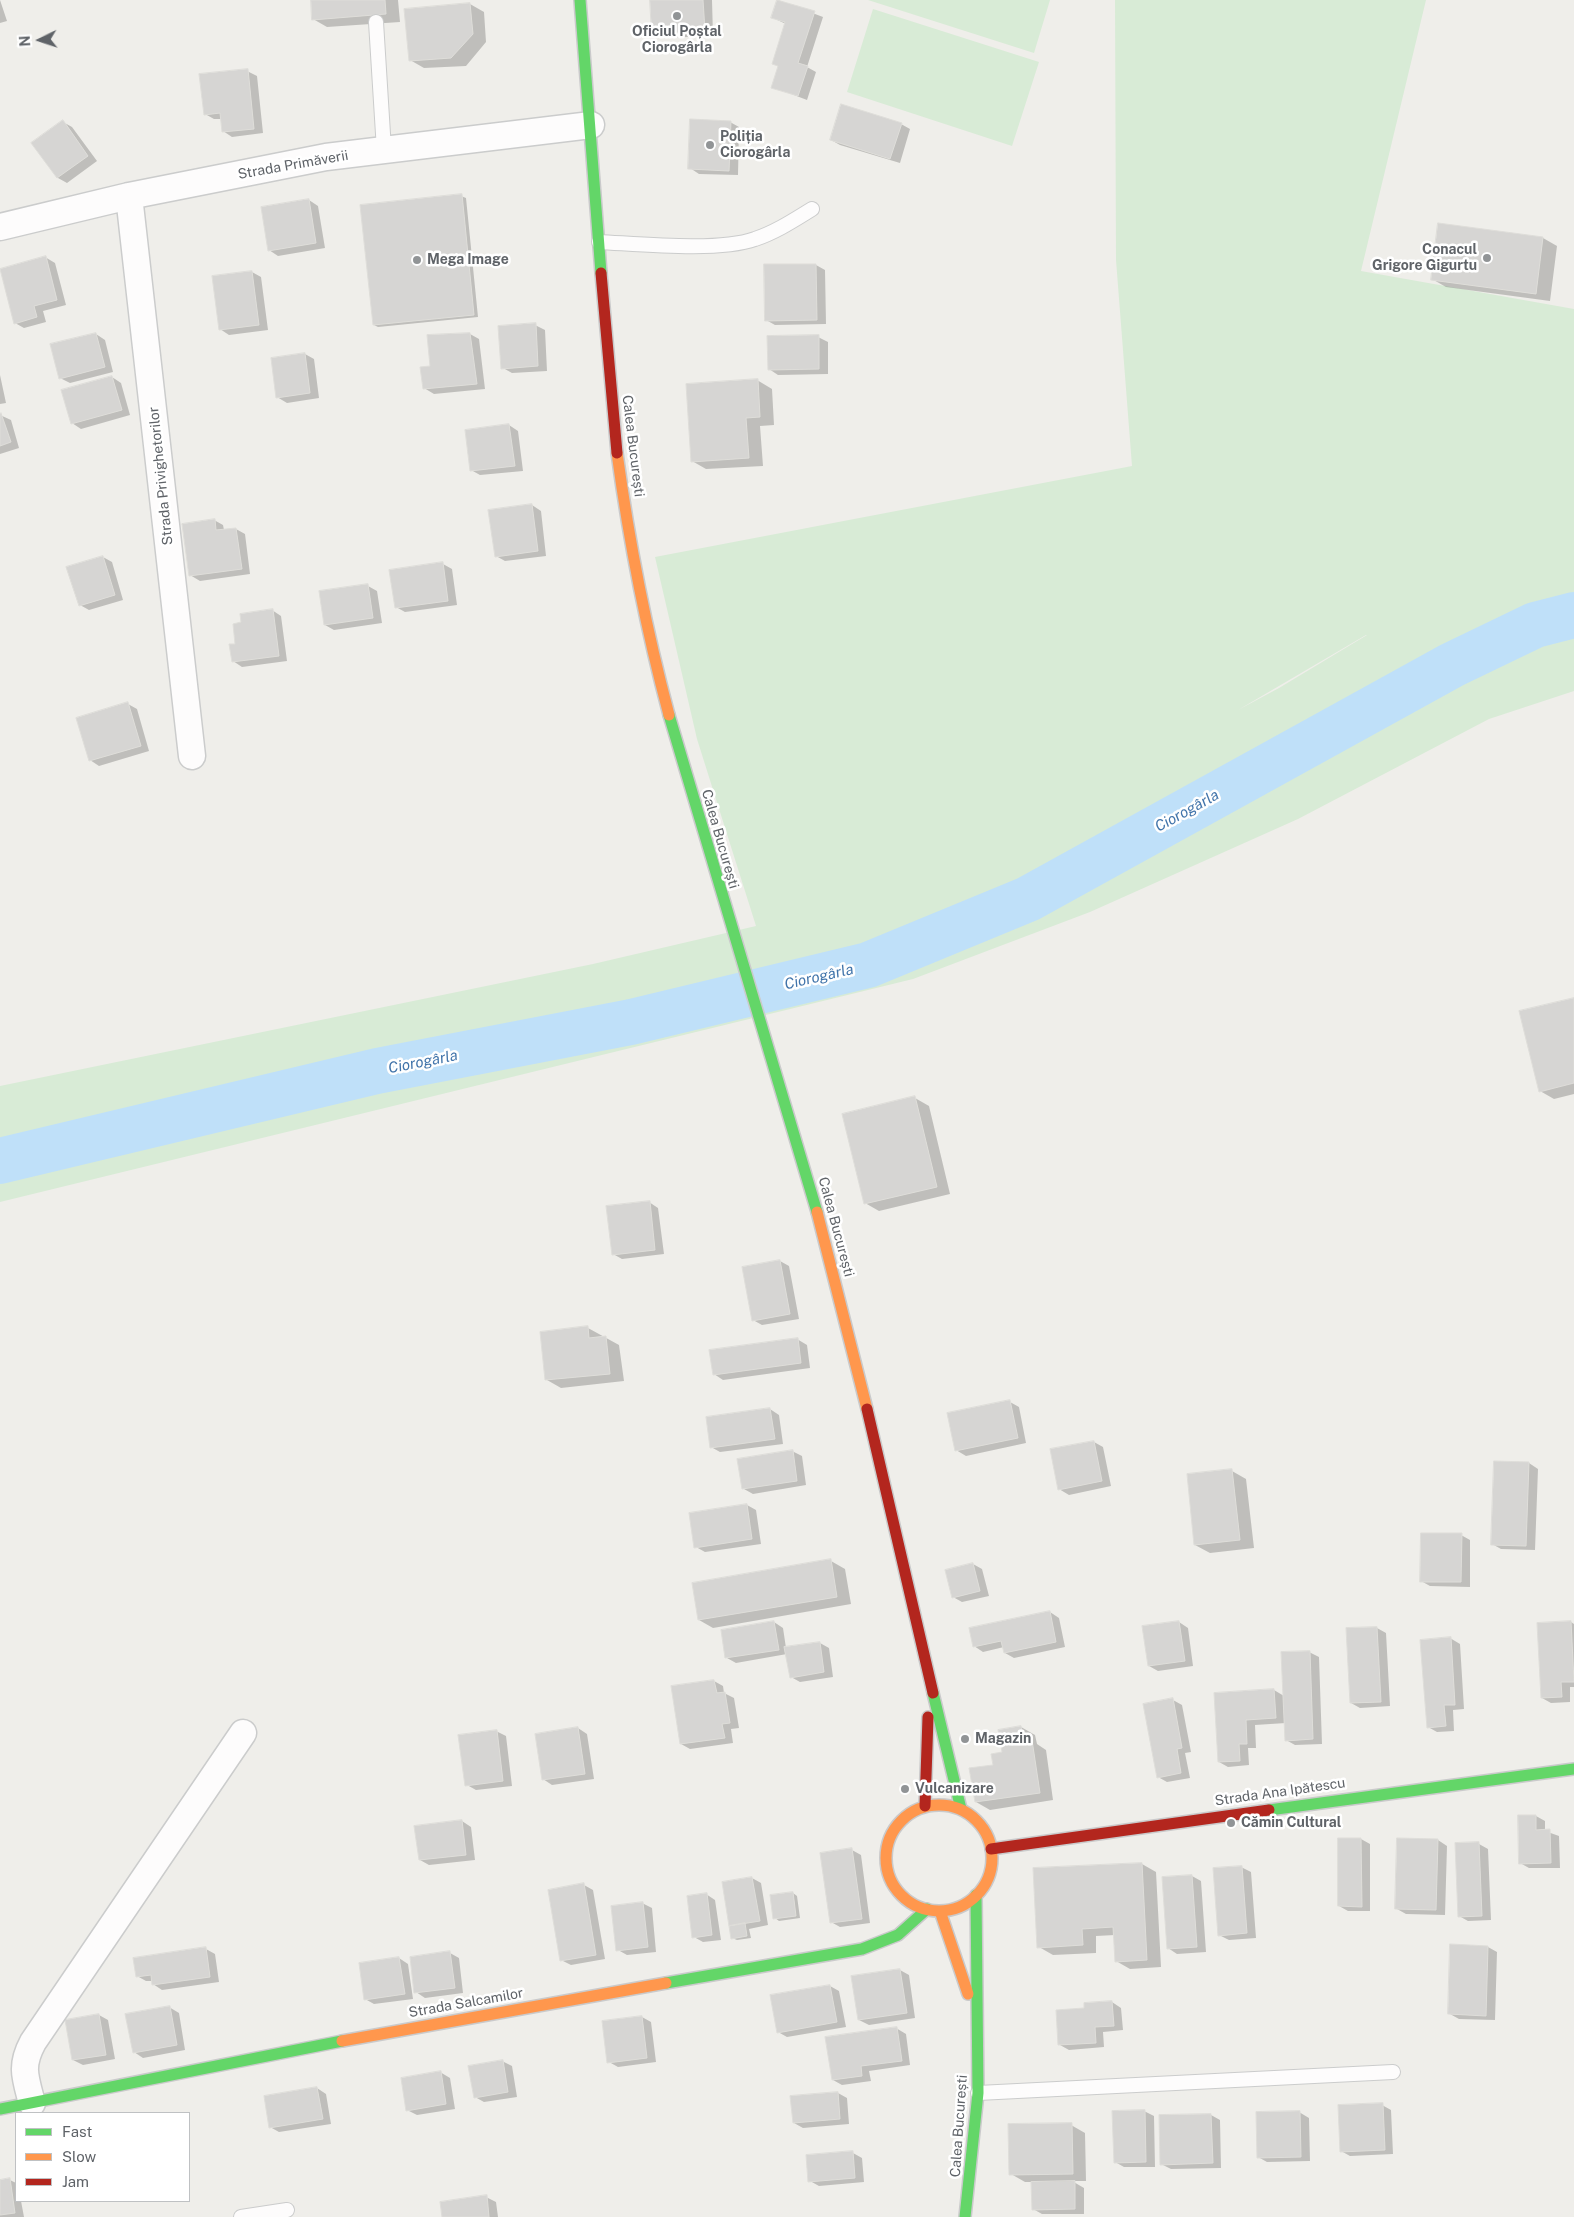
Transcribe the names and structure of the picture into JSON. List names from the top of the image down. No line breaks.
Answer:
{"streets":{"main road":["Calea București","Strada Ana Ipătescu","Strada Salcamilor"],"street":["Strada Primăverii","Strada Privighetorilor"]},"crossings":[["Strada Primăverii","Calea București"],["Strada Primăverii","Strada Privighetorilor"],["Calea București","Strada Ana Ipătescu"],["Calea București","Strada Salcamilor"],["Strada Ana Ipătescu","Strada Salcamilor"]],"water":["Ciorogârla"],"places":["Oficiul Poștal Ciorogârla","Poliția Ciorogârla","Conacul Grigore Gigurtu","Mega Image","Magazin","Vulcanizare","Cămin Cultural"],"legend":["Fast","Slow","Jam"],"north":"left"}
